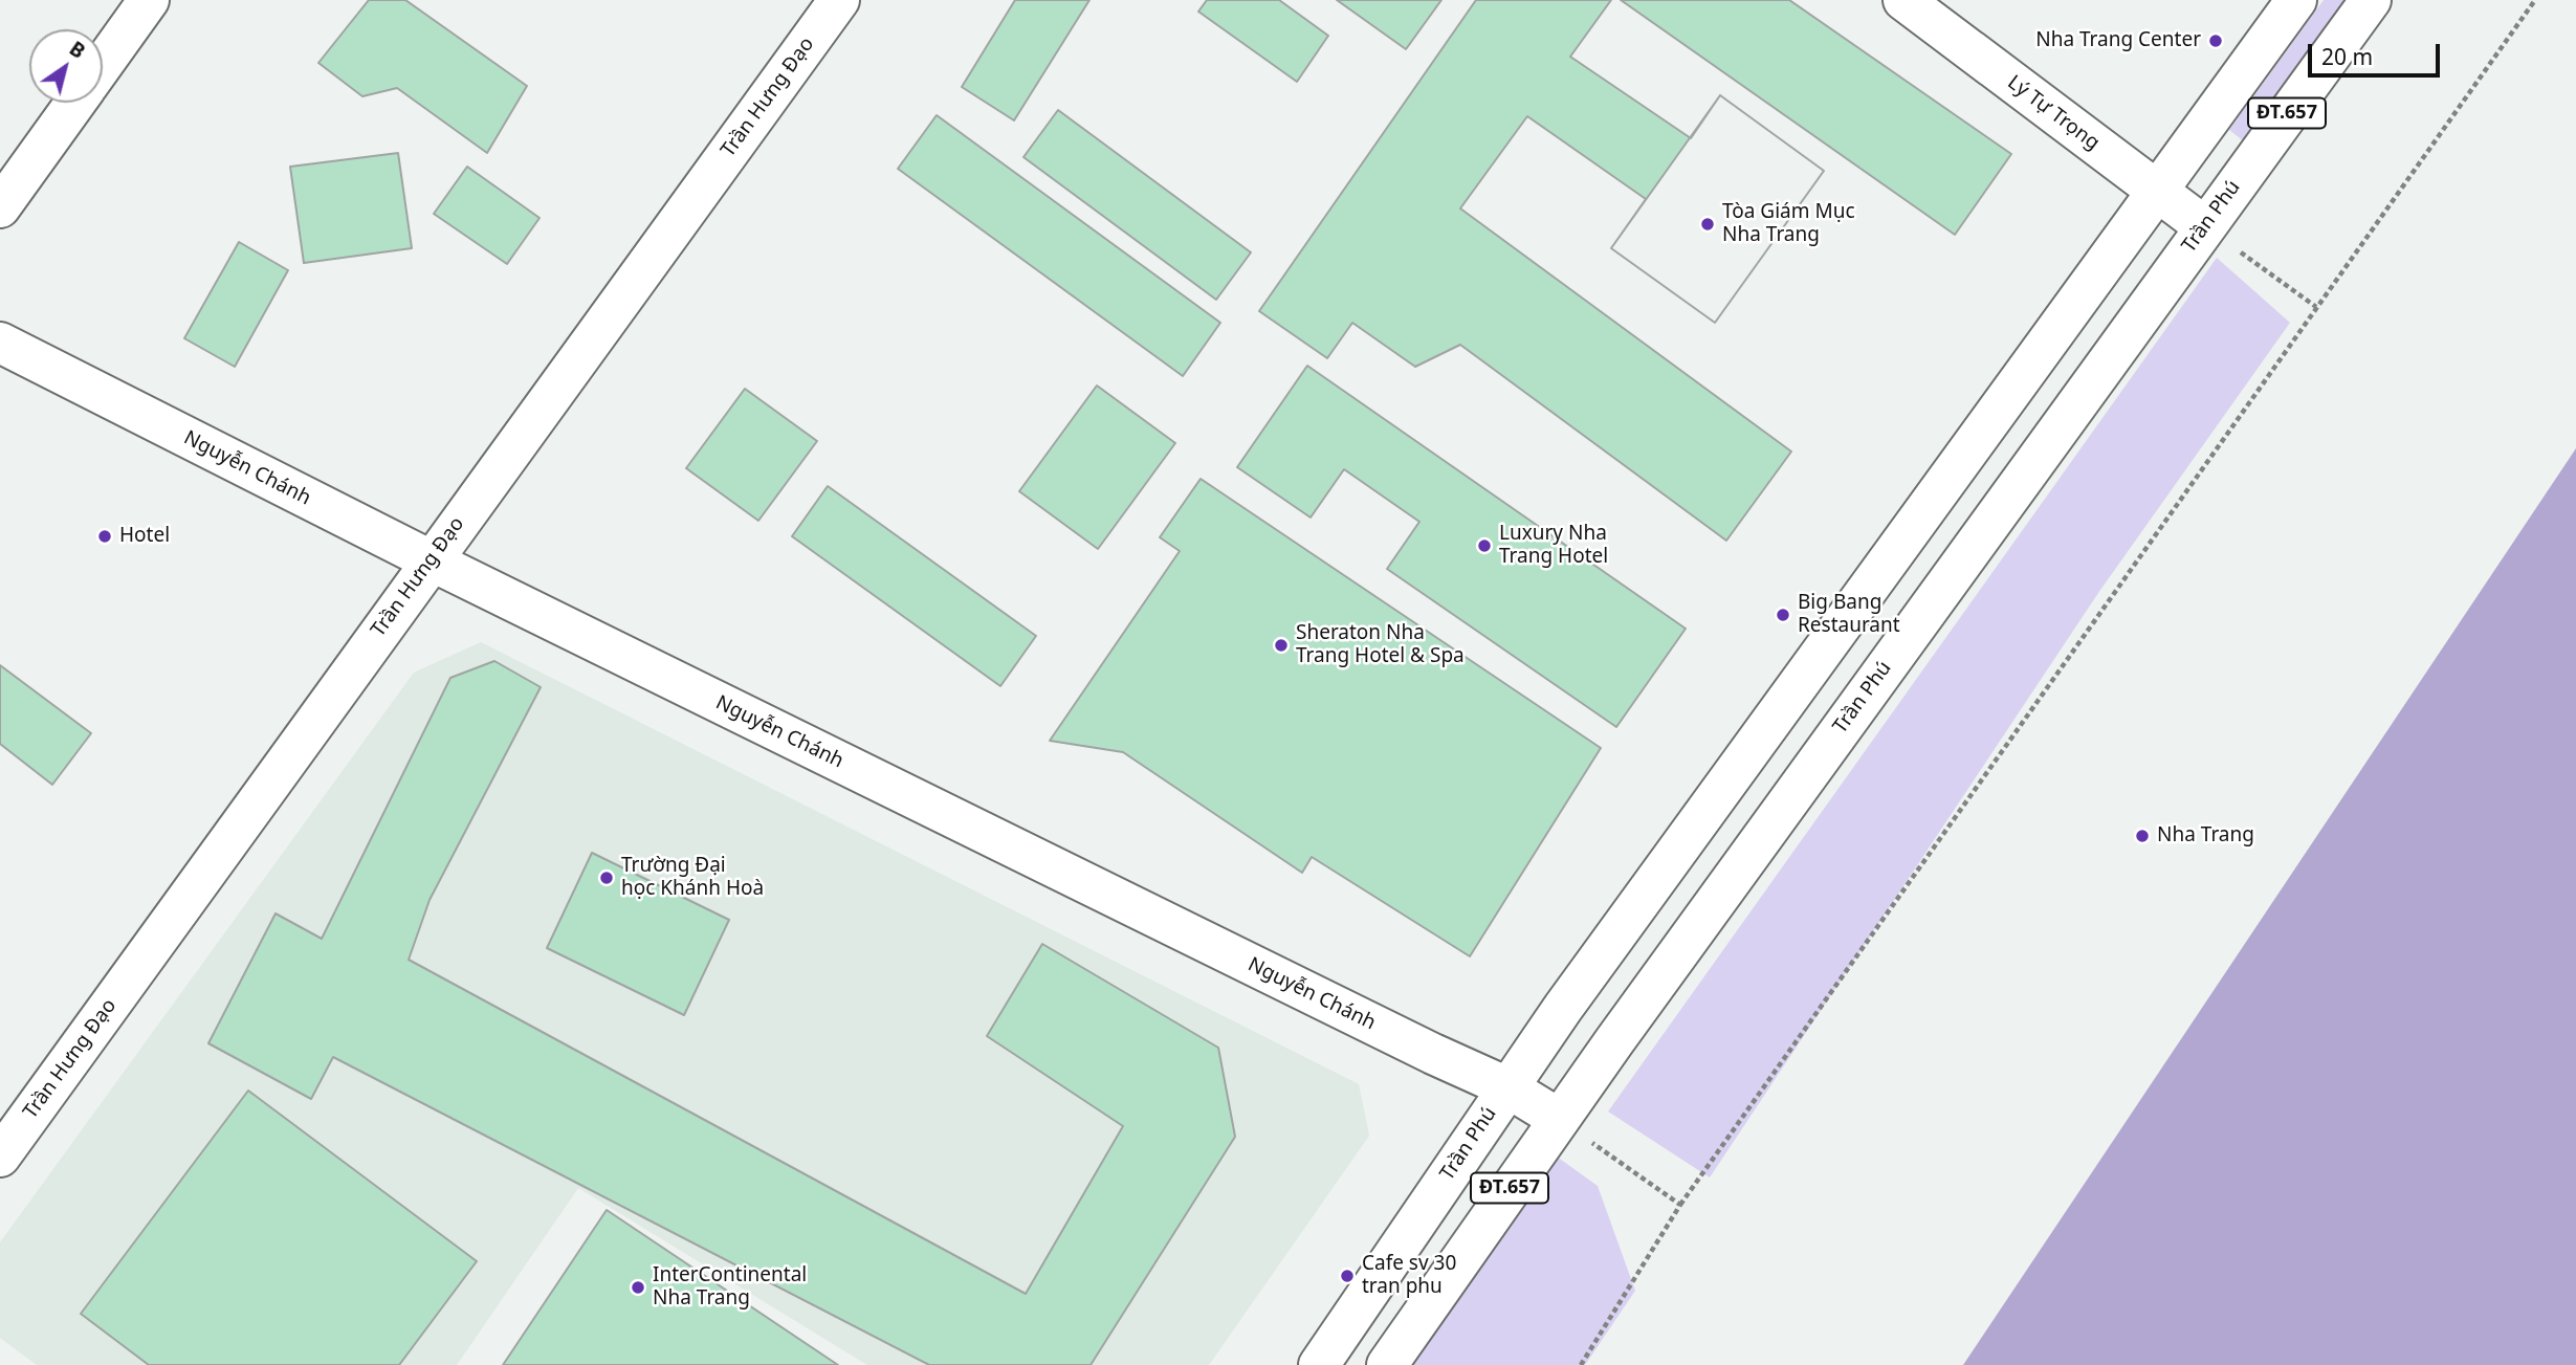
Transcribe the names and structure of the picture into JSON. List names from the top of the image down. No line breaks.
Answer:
{"streets":{"street":["Trần Hưng Đạo","Lý Tự Trọng","ĐT.657","Trần Phú","Nguyễn Chánh"]},"crossings":[["Trần Hưng Đạo","Nguyễn Chánh"],["Lý Tự Trọng","Trần Phú"],["Trần Phú","Nguyễn Chánh"]],"places":["Nha Trang Center","Tòa Giám Mục Nha Trang","Hotel","Luxury Nha Trang Hotel","Big Bang Restaurant","Sheraton Nha Trang Hotel & Spa","Nha Trang","Trường Đại học Khánh Hoà","Cafe sv 30 tran phu","InterContinental Nha Trang"],"scale_bar":"20 m","north":"top right"}
